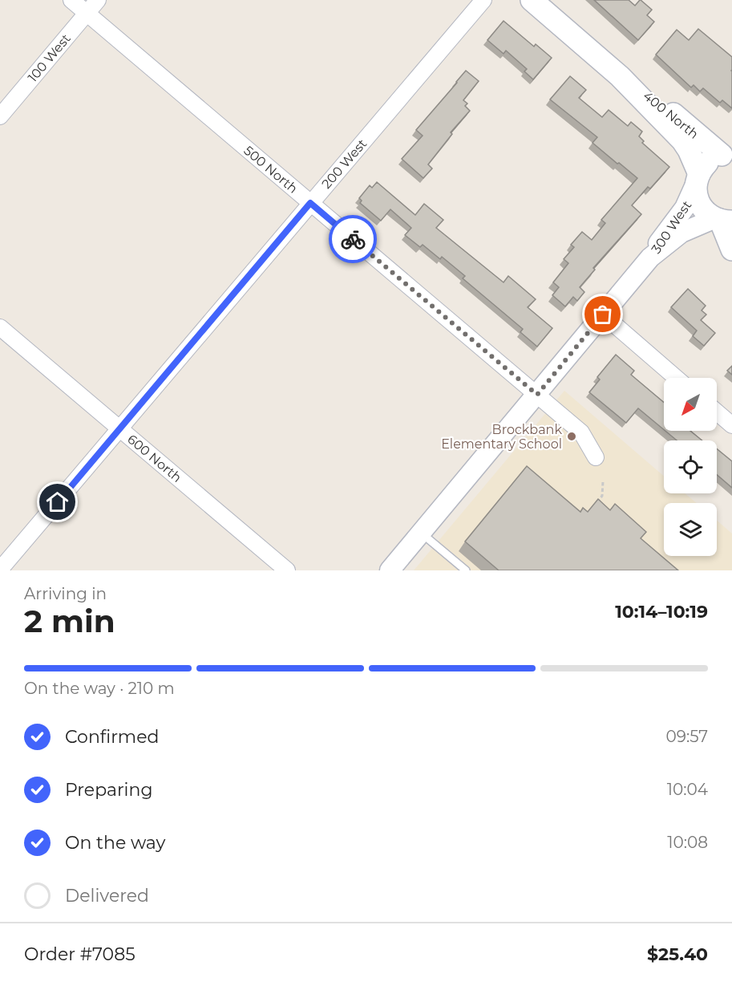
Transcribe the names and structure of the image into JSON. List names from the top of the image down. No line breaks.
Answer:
{"streets":{"main road":["400 North"],"street":["100 West","200 West","500 North","300 West","600 North"]},"crossings":[["100 West","500 North"],["400 North","300 West"],["200 West","500 North"],["200 West","600 North"]],"places":["Brockbank Elementary School"],"north":"bottom left","page":{"heading":["2 min","Arriving in","10:14–10:19"],"panel":["Order #7085","$25.40"],"bar":"On the way · 210 m","list":[["Confirmed","09:57"],["Preparing","10:04"],["On the way","10:08"],"Delivered"]}}
